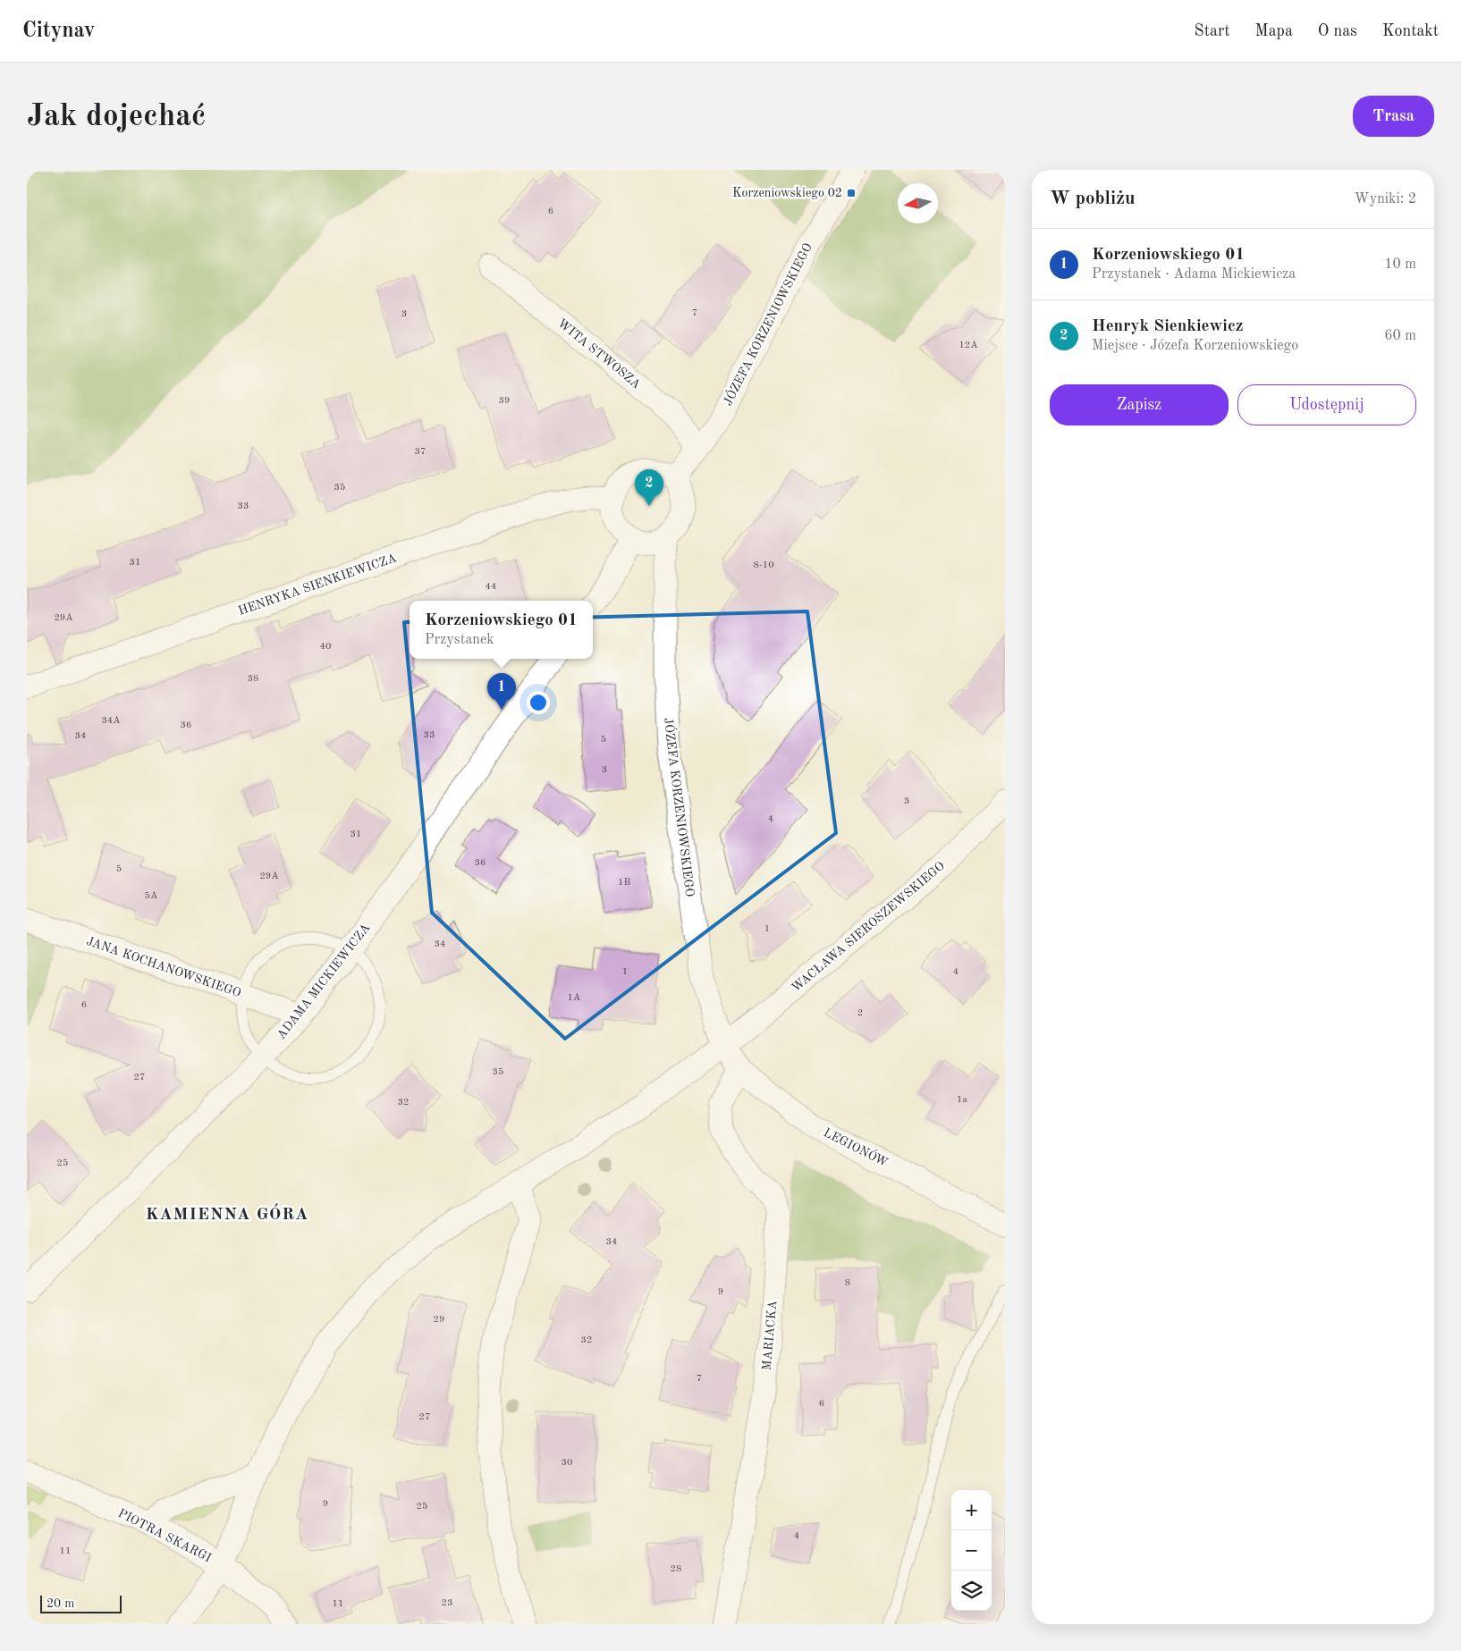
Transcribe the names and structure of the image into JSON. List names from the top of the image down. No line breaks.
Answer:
{"streets":{"street":["JÓZEFA KORZENIOWSKIEGO","WITA STWOSZA","HENRYKA SIENKIEWICZA","WACŁAWA SIEROSZEWSKIEGO","JANA KOCHANOWSKIEGO","ADAMA MICKIEWICZA","LEGIONÓW","MARIACKA","PIOTRA SKARGI"]},"crossings":[["JÓZEFA KORZENIOWSKIEGO","WITA STWOSZA"],["JÓZEFA KORZENIOWSKIEGO","HENRYKA SIENKIEWICZA"],["JÓZEFA KORZENIOWSKIEGO","WACŁAWA SIEROSZEWSKIEGO"],["JÓZEFA KORZENIOWSKIEGO","LEGIONÓW"],["WACŁAWA SIEROSZEWSKIEGO","LEGIONÓW"],["WACŁAWA SIEROSZEWSKIEGO","PIOTRA SKARGI"],["JANA KOCHANOWSKIEGO","ADAMA MICKIEWICZA"],["LEGIONÓW","MARIACKA"]],"districts":["KAMIENNA GÓRA"],"places":{"transit":["Korzeniowskiego 02"]},"house_numbers":["6","7","3","12A","39","37","35","33","31","8-10","44","29A","40","38","34A","36","33","34","5","3","3","4","31","36","5","29A","1B","5A","1","34","1","4","1A","6","2","35","27","1a","32","25","34","8","9","29","32","7","6","27","30","9","25","4","11","28","23","11"],"scale_bar":"20 m","north":"left","page":{"header":"Citynav","nav":["Start","Mapa","O nas","Kontakt"],"buttons":["Trasa",["Zapisz","Udostępnij"]],"title":"Jak dojechać","heading":["W pobliżu","Wyniki: 2"],"list":[{"mark":"1","name":"Korzeniowskiego 01","note":"Przystanek · Adama Mickiewicza","value":"10 m"},{"mark":"2","name":"Henryk Sienkiewicz","note":"Miejsce · Józefa Korzeniowskiego","value":"60 m"}],"pins":["2","1"],"popup":["Korzeniowskiego 01","Przystanek"],"map_buttons":["+","−"],"scale":"20 m"}}
